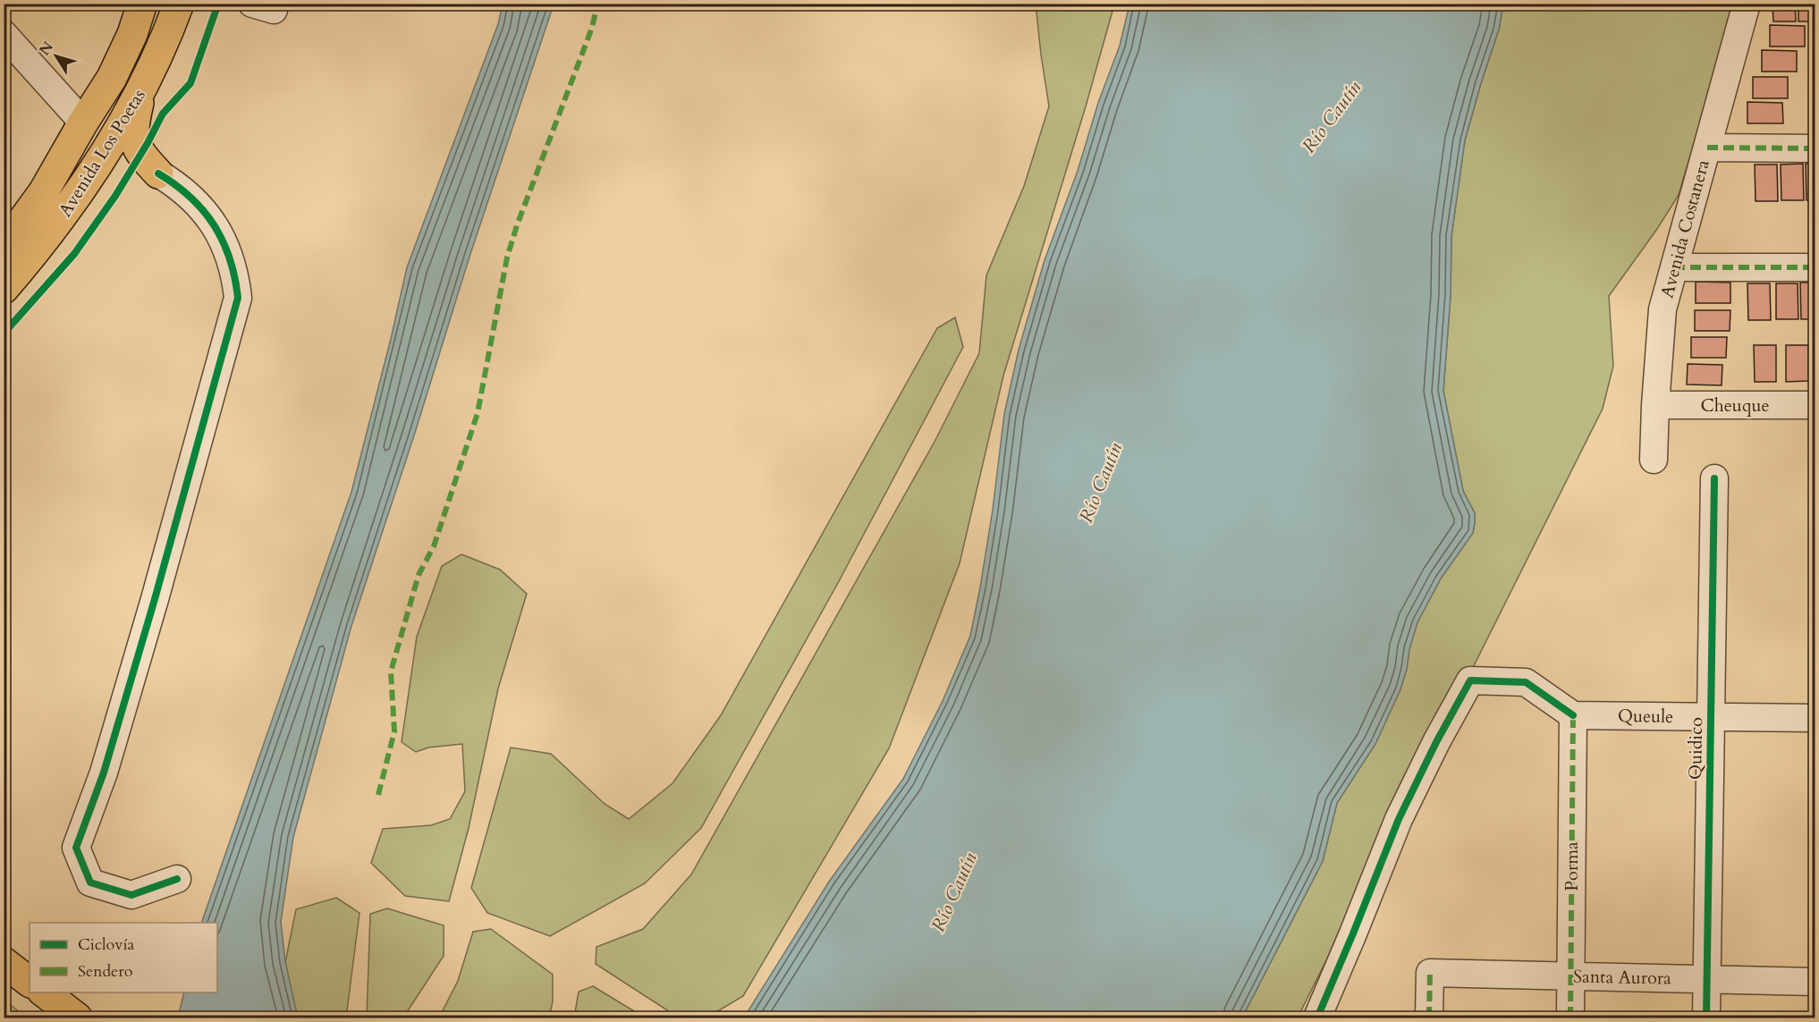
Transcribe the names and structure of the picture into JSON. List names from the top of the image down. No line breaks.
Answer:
{"streets":{"main road":["Avenida Los Poetas"],"street":["Avenida Costanera","Cheuque","Queule","Quidico","Porma","Santa Aurora"]},"crossings":[["Avenida Costanera","Cheuque"],["Queule","Quidico"],["Queule","Porma"],["Quidico","Santa Aurora"],["Porma","Santa Aurora"]],"water":["Río Cautín"],"legend":["Ciclovía","Sendero"],"north":"top left"}
